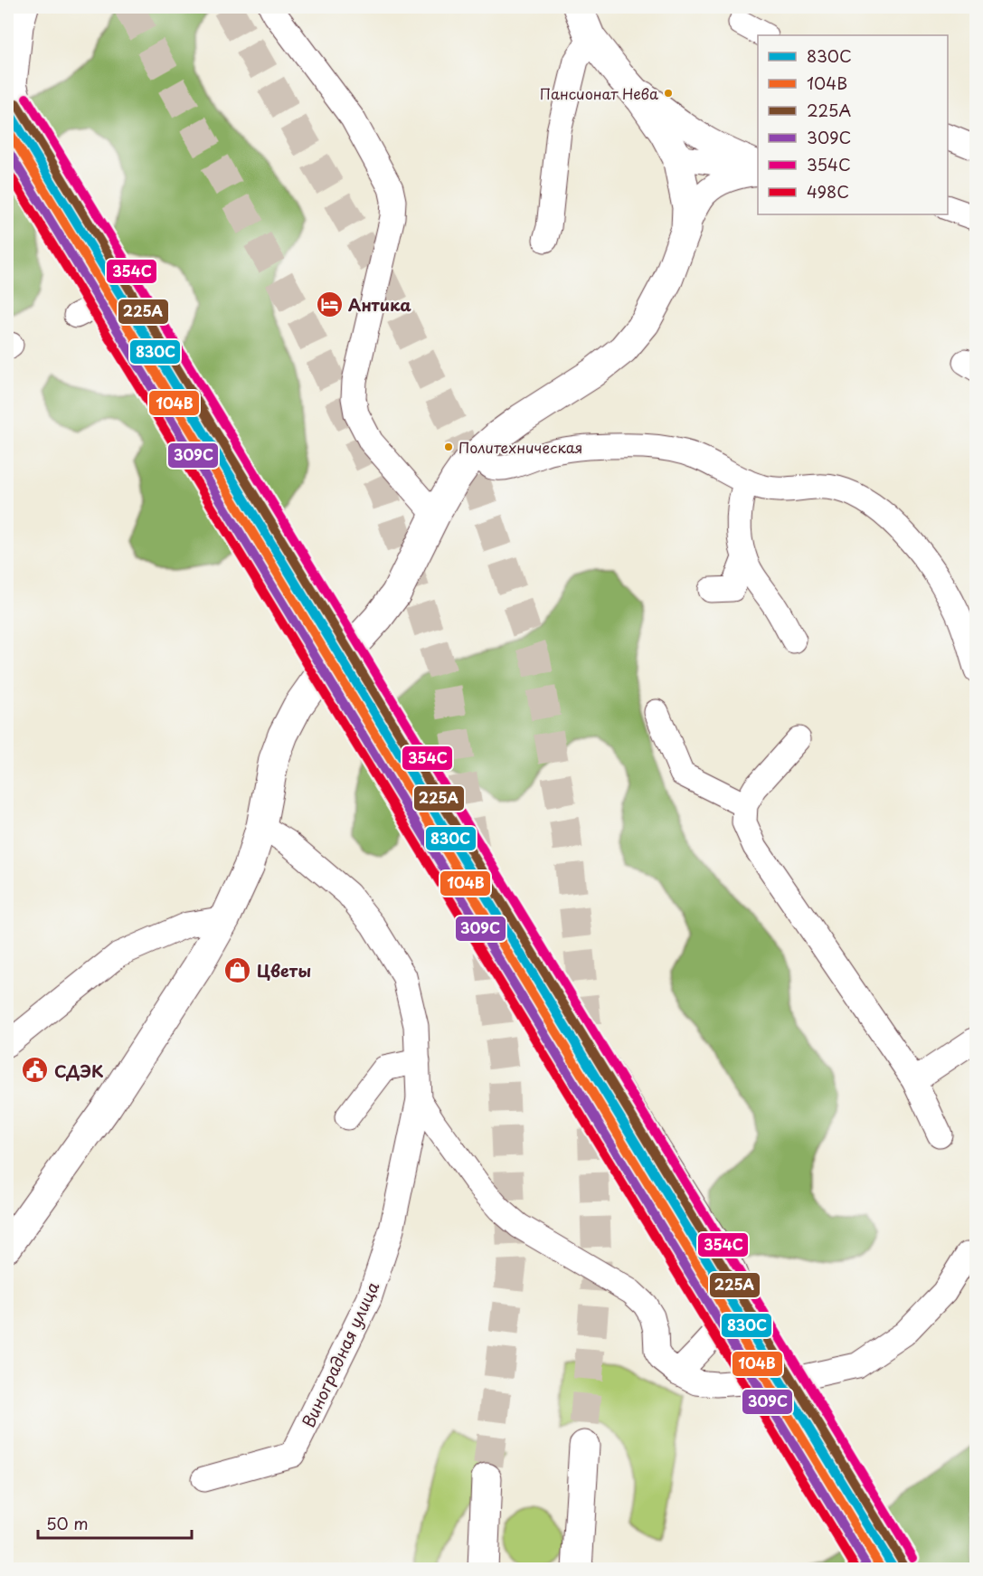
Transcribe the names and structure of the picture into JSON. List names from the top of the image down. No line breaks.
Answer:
{"streets":{"street":["Виноградная улица"]},"places":{"other":["Пансионат Нева","Политехническая"],"hotel":["Антика"],"shop":["Цветы"],"public building":["СДЭК"]},"lines":["transit line 354С","transit line 225А","transit line 830С","transit line 104В","transit line 309С","transit line 498С"],"legend":["830С","104В","225А","309С","354С","498С"],"scale_bar":"50 m"}
